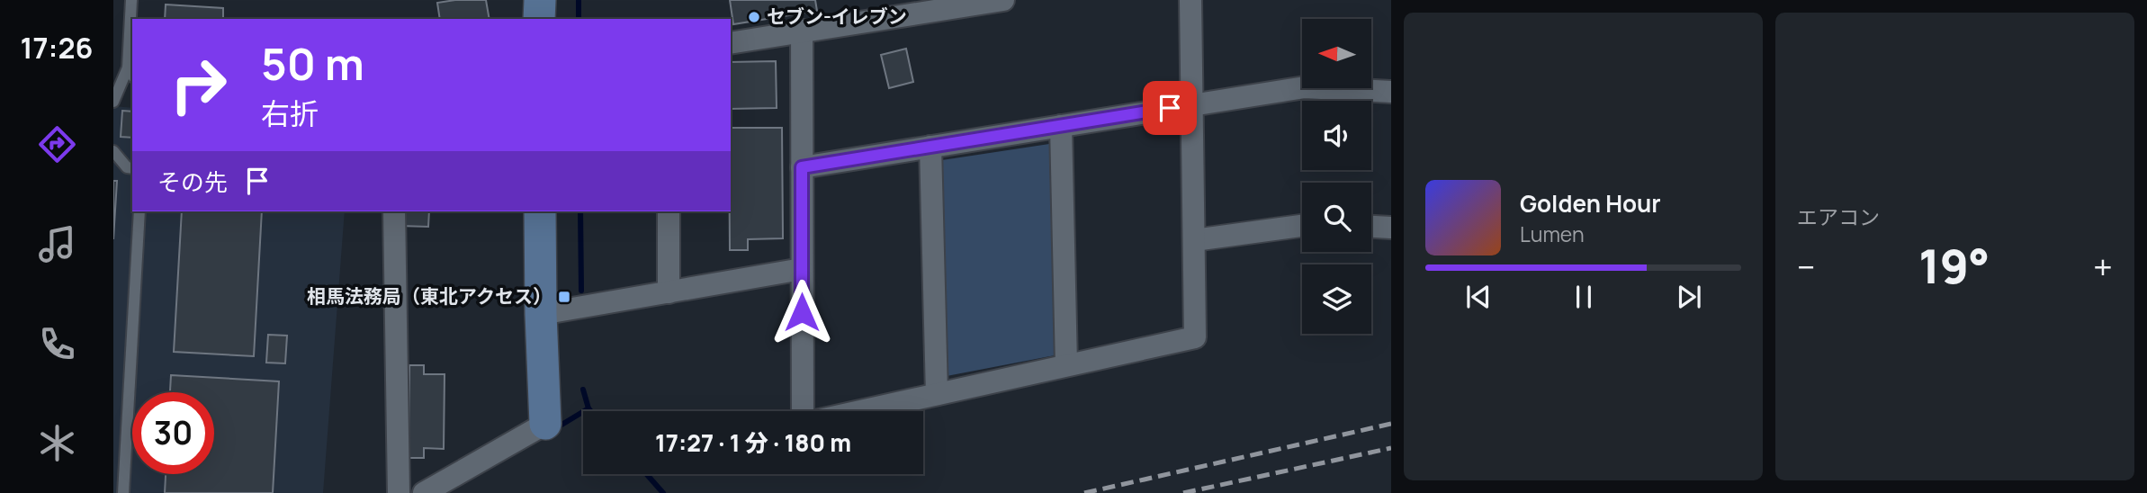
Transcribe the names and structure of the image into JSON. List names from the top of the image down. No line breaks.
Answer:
{"places":{"other":["セブン-イレブン"],"transit":["相馬法務局（東北アクセス）"]},"north":"left","page":{"tabs":"17:26","tile":"エアコン","turn":["50 m","右折"],"then":"その先","song":["Golden Hour","Lumen"],"heat":["−","19°","+"],"limit":"30","trip":"17:27 · 1 分 · 180 m"}}
